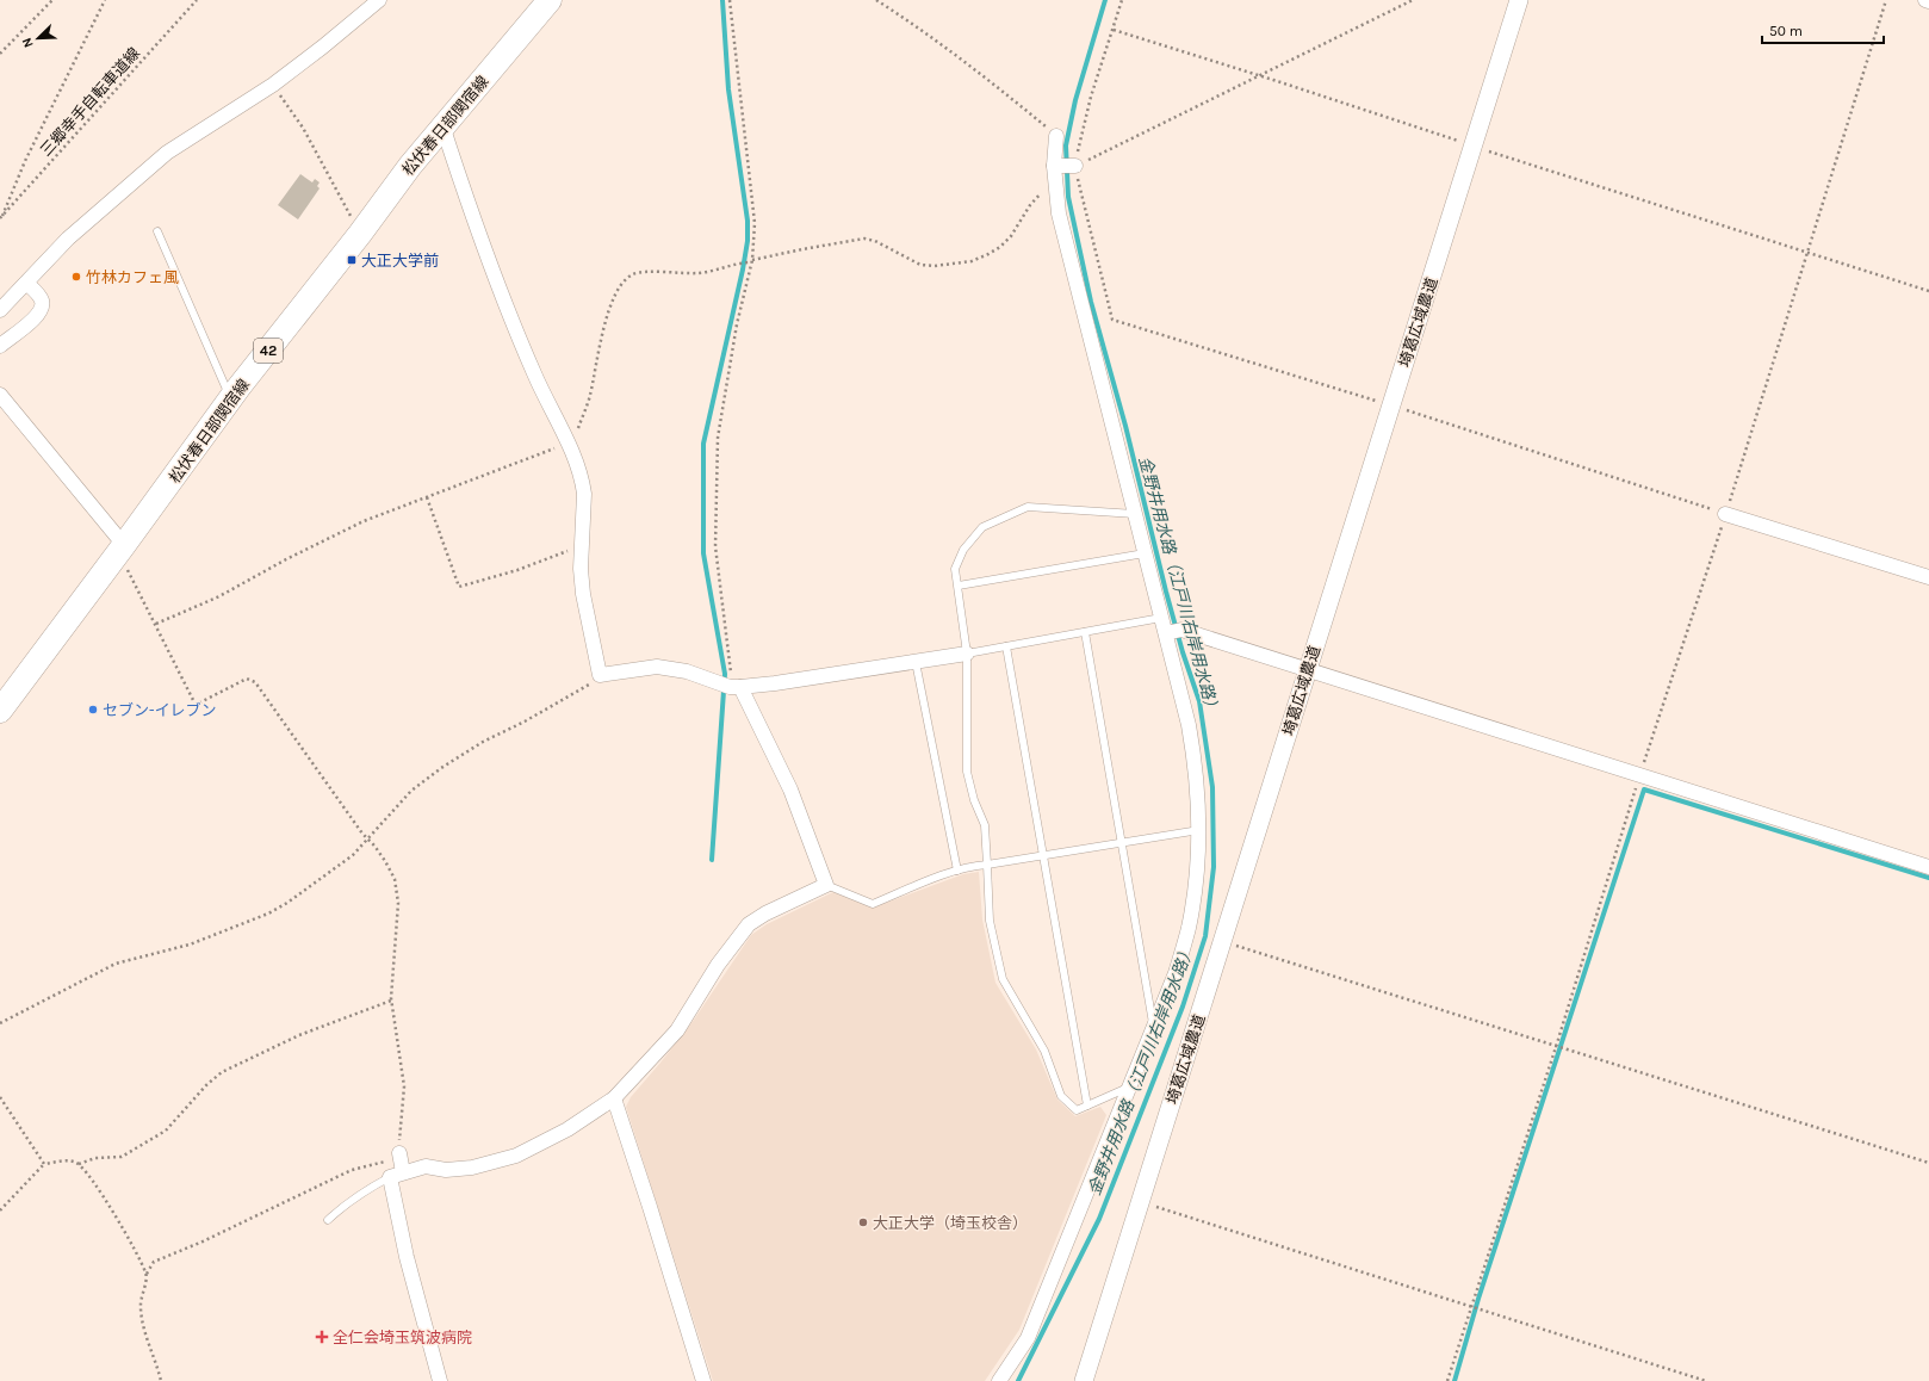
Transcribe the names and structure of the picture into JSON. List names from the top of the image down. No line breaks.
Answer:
{"streets":{"main road":["松伏春日部関宿線","42"],"street":["埼葛広域農道"],"path":["三郷幸手自転車道線"]},"water":["金野井用水路（江戸川右岸用水路）"],"places":{"transit":["大正大学前"],"other":["竹林カフェ風","セブン-イレブン","大正大学（埼玉校舎）"],"health":["全仁会埼玉筑波病院"]},"scale_bar":"50 m","north":"bottom left"}
